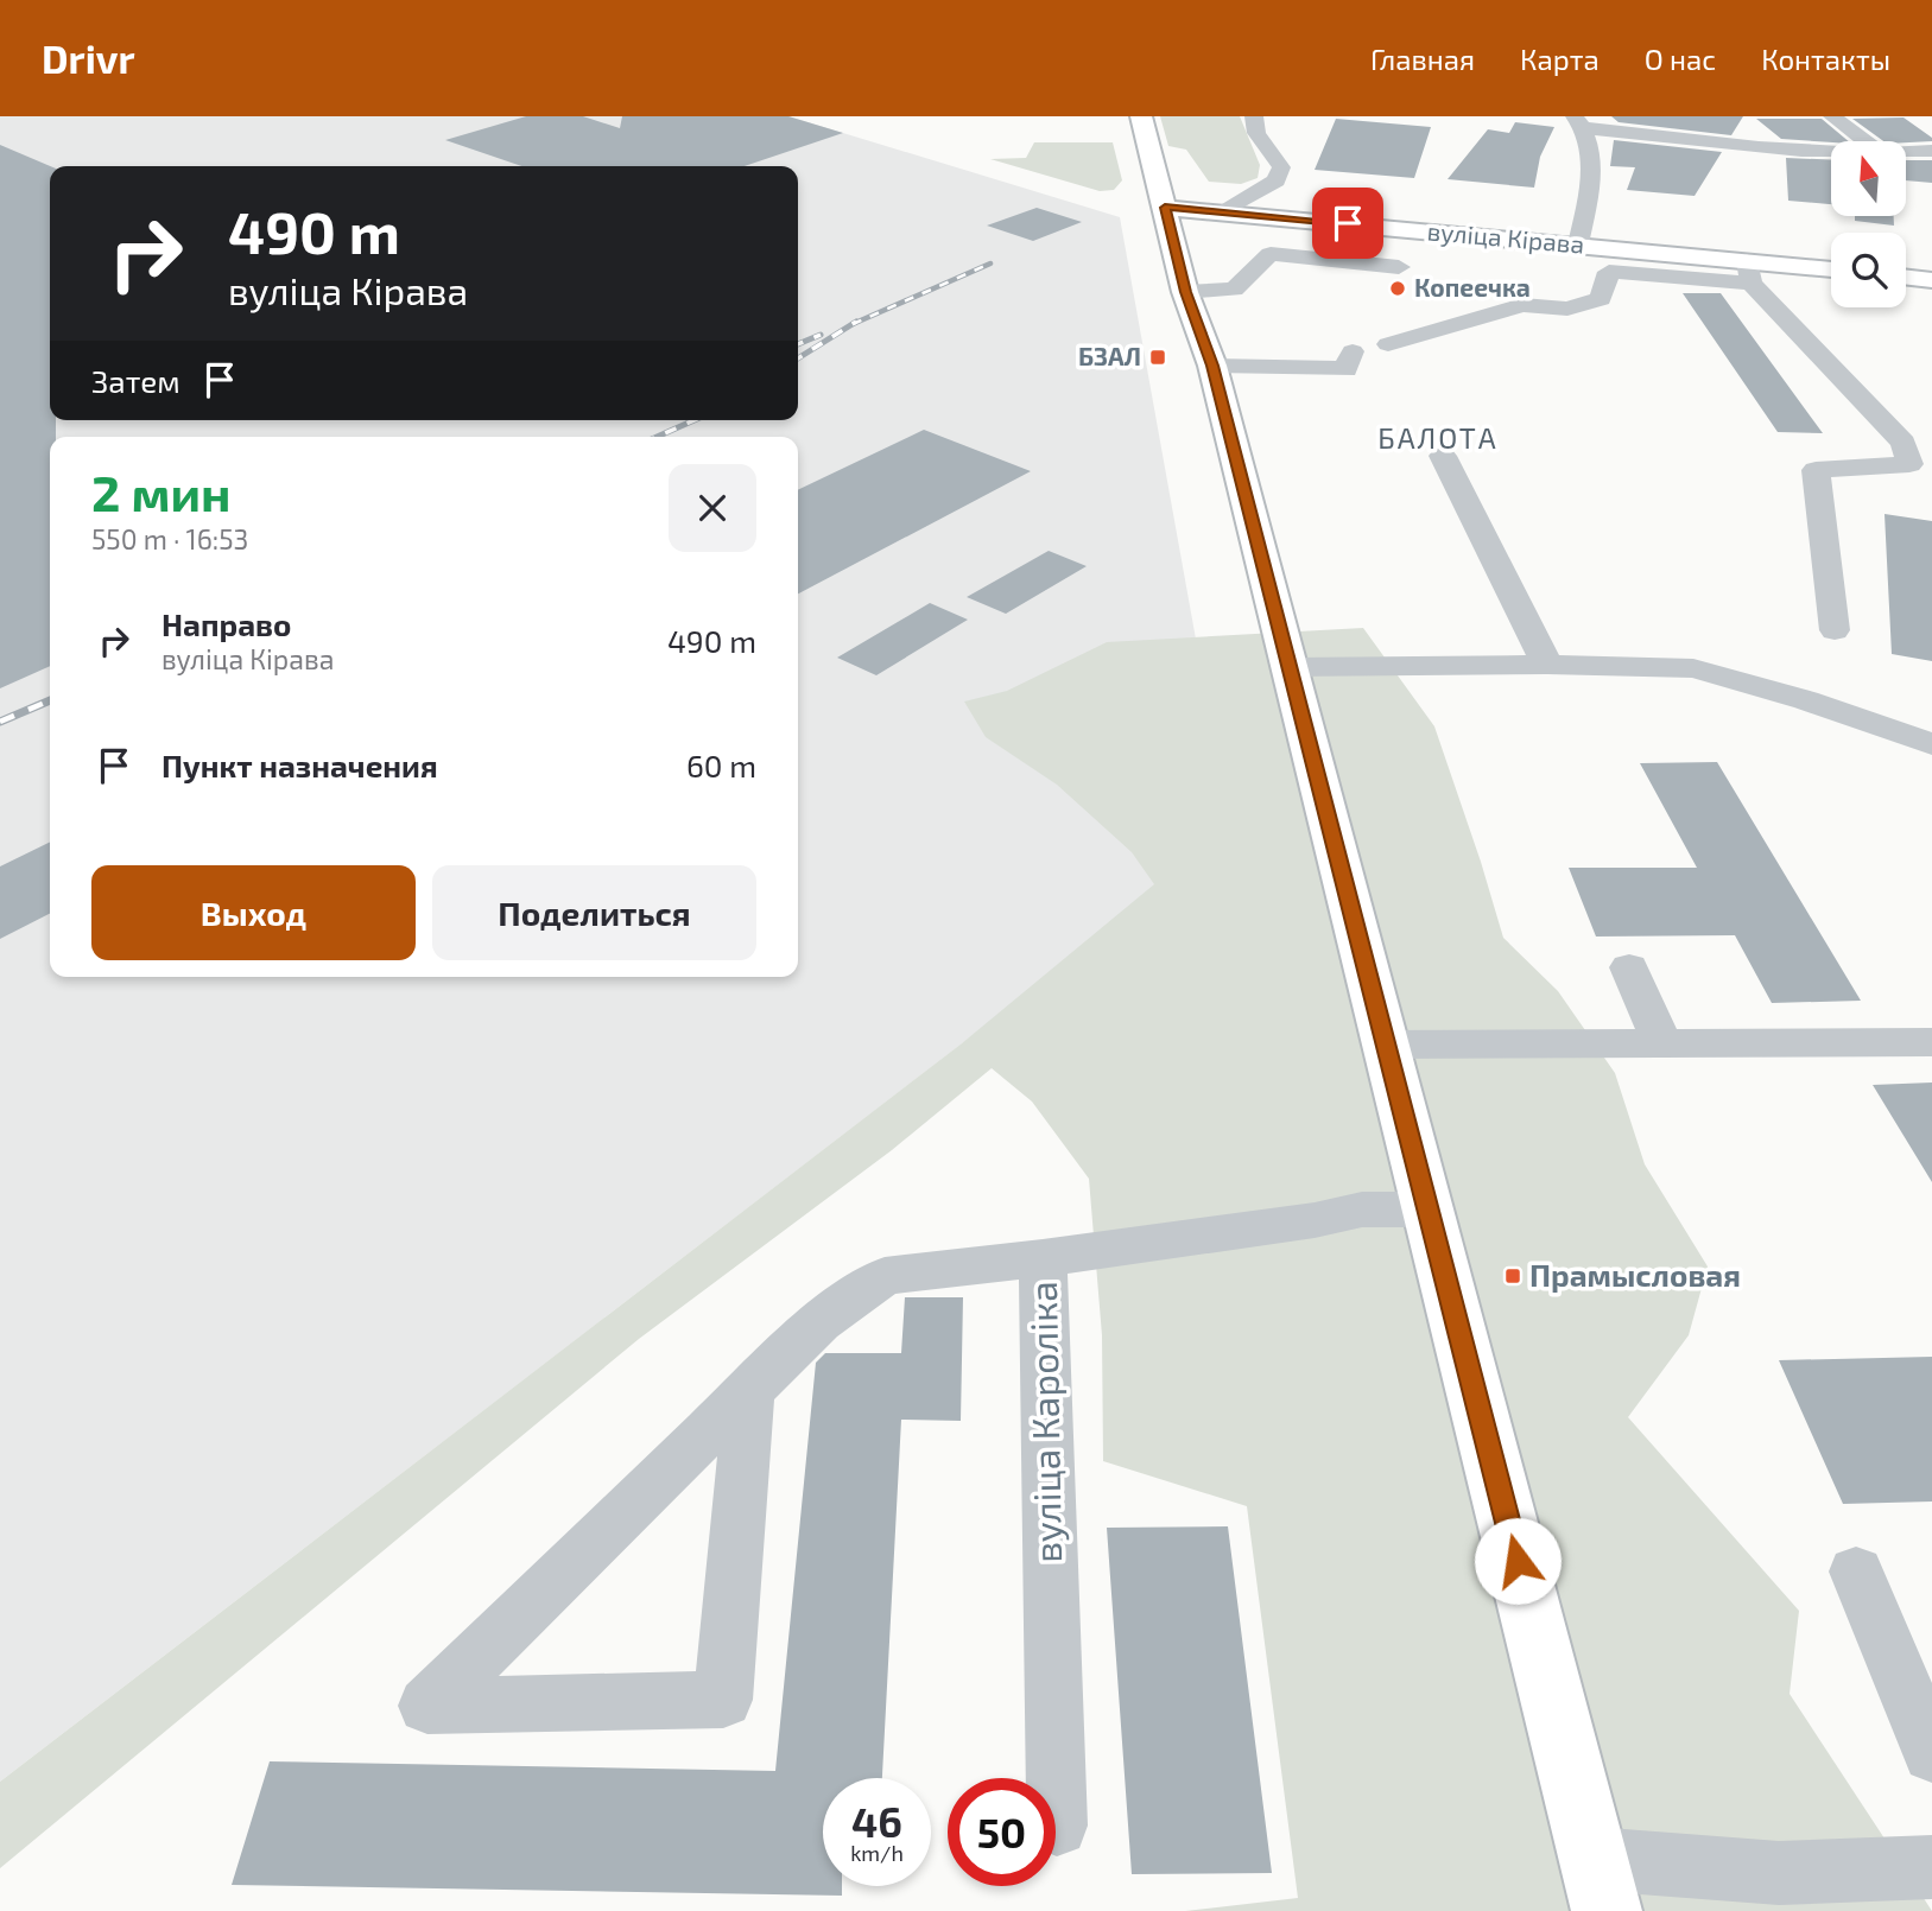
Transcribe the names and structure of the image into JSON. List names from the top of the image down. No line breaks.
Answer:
{"streets":{"main road":["вуліца Кірава"],"street":["вуліца Кароліка"]},"districts":["БАЛОТА"],"places":{"other":["Копеечка"],"transit":["БЗАЛ","Прамысловая"]},"north":"top","page":{"header":"Drivr","nav":["Главная","Карта","О нас","Контакты"],"turn":["490 m","вуліца Кірава"],"then":"Затем","heading":["2 мин","550 m · 16:53"],"list":[{"name":"Направо","note":"вуліца Кірава","value":"490 m"},{"name":"Пункт назначения","value":"60 m"}],"buttons":["Выход","Поделиться"],"speed":"46 km/h","limit":"50"}}
